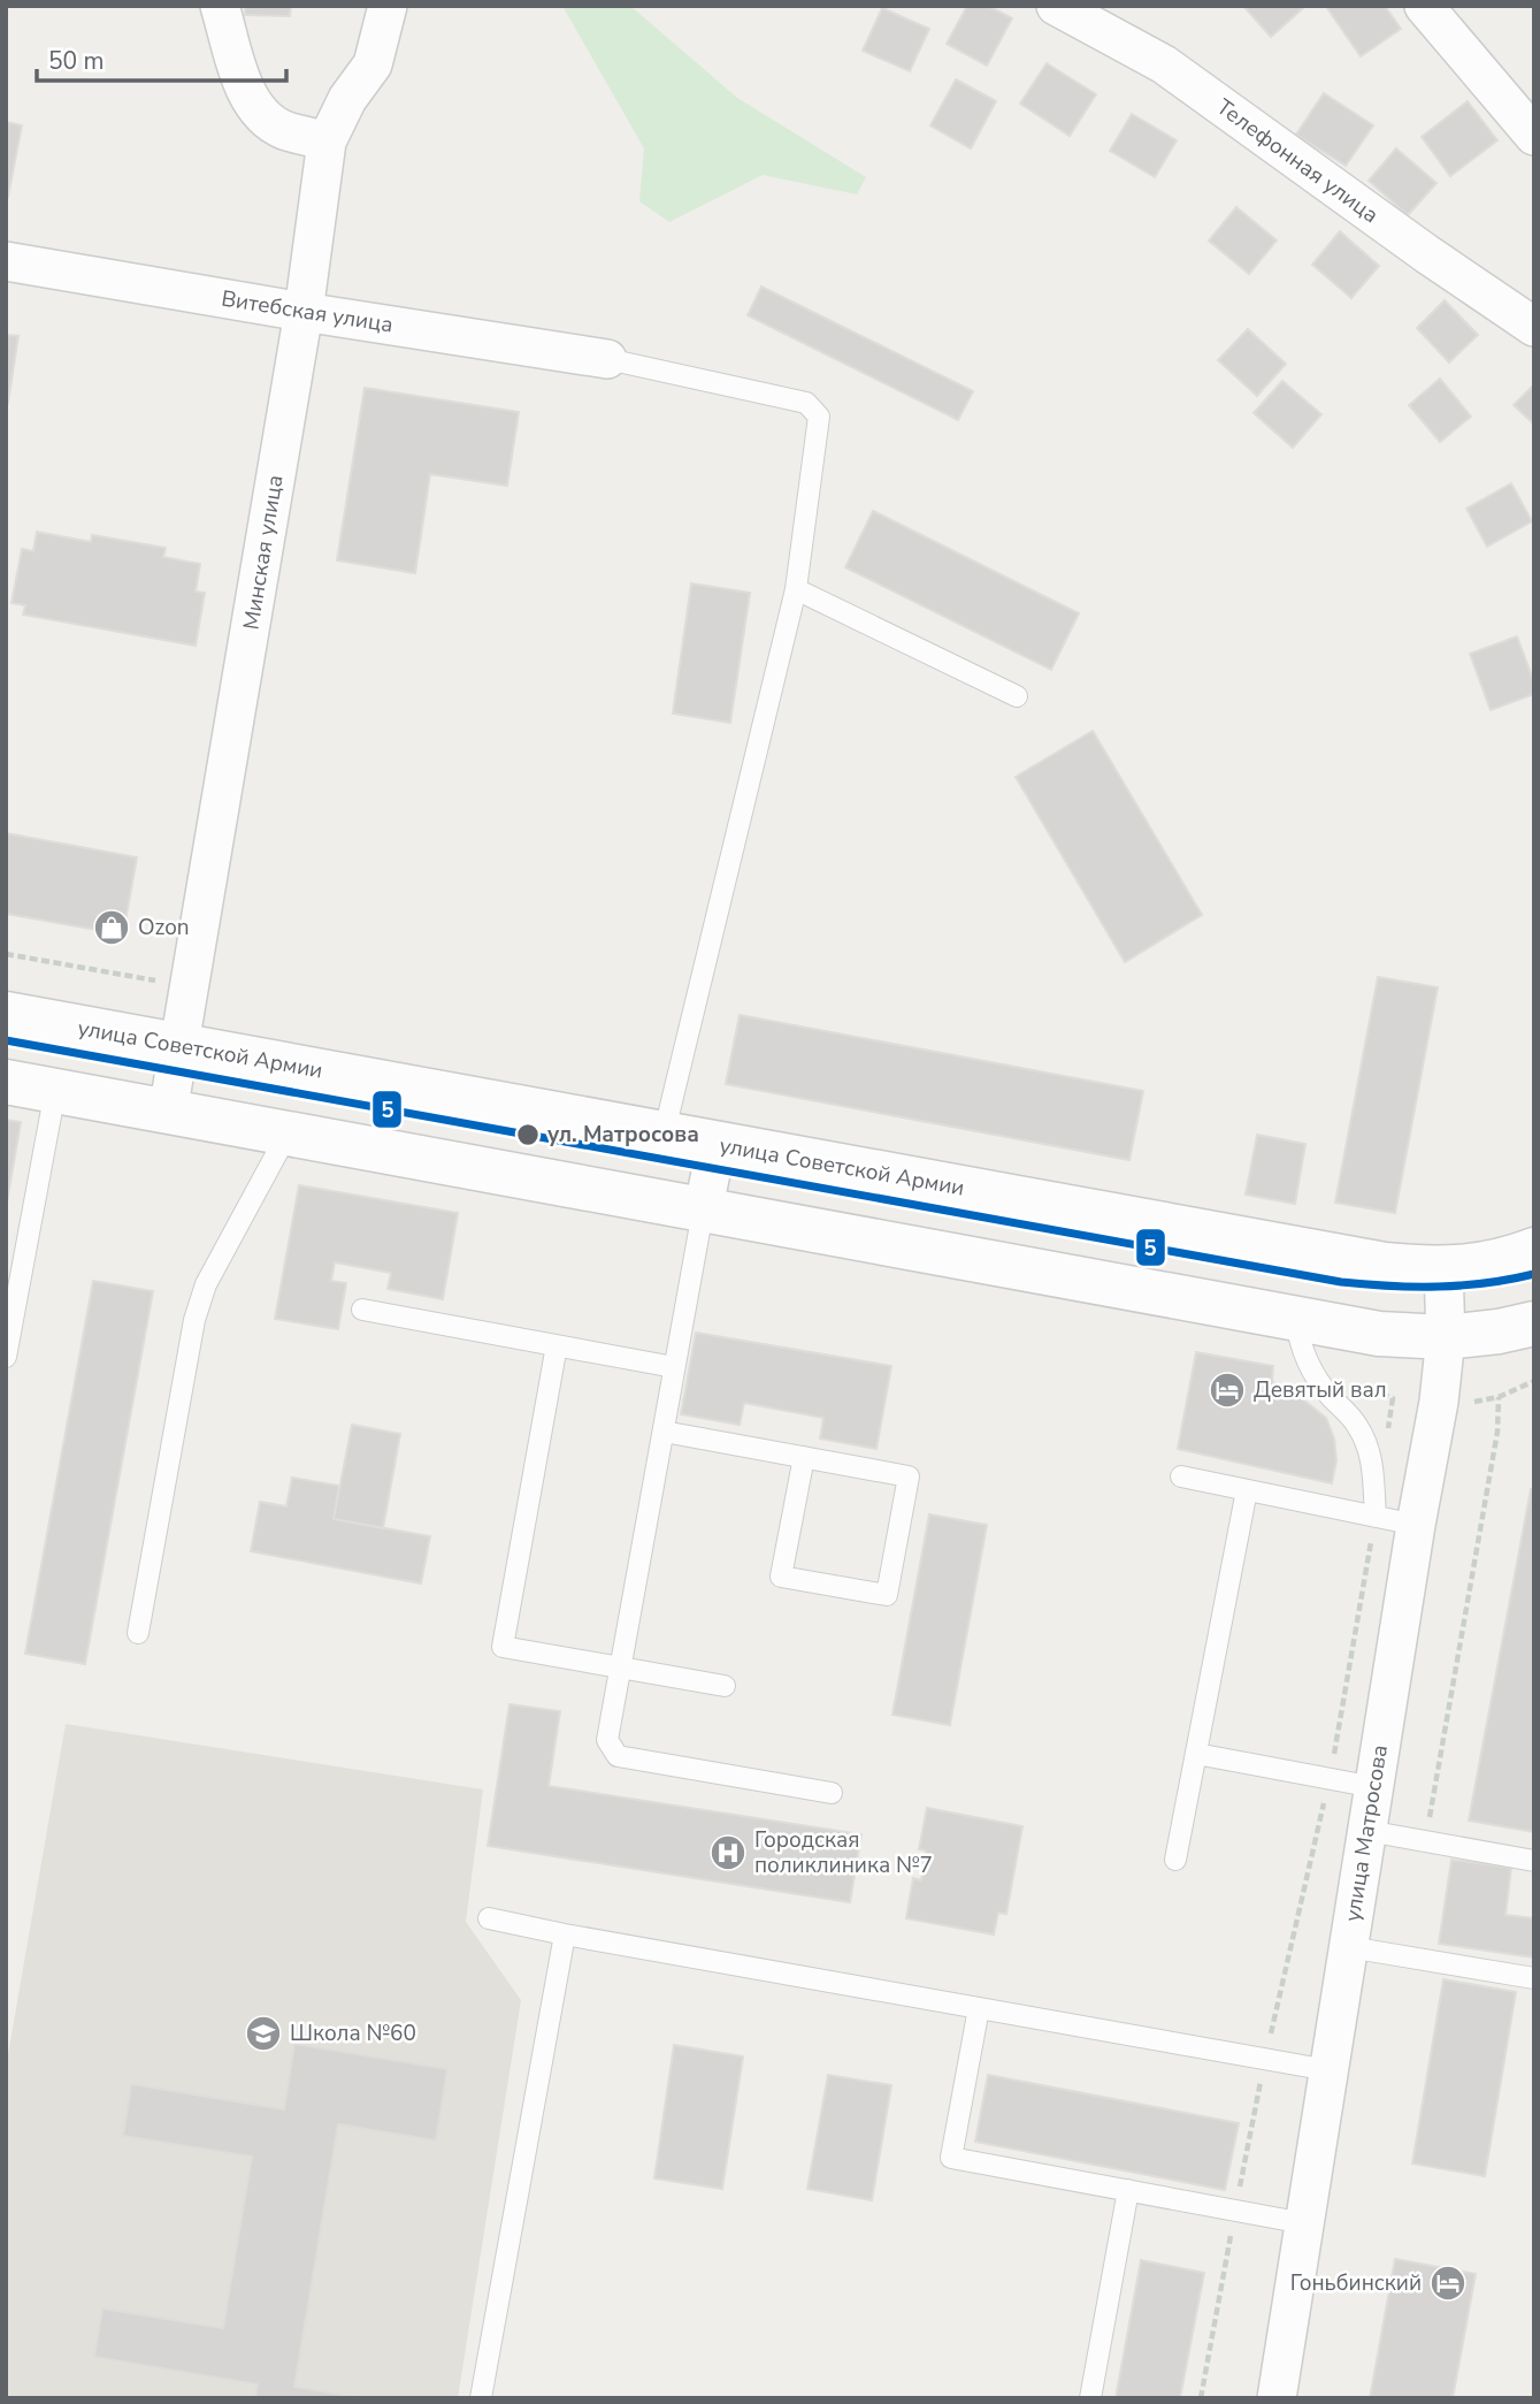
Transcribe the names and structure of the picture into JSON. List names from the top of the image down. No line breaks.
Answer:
{"streets":{"main road":["улица Советской Армии"],"street":["Телефонная улица","Витебская улица","Минская улица","улица Матросова"]},"crossings":[["Витебская улица","Минская улица"],["Минская улица","улица Советской Армии"],["улица Советской Армии","улица Матросова"]],"places":{"shop":["Ozon"],"other":["ул. Матросова"],"hotel":["Девятый вал","Гоньбинский"],"hospital":["Городская поликлиника №7"],"school or university":["Школа №60"]},"lines":["transit line 5"],"scale_bar":"50 m"}
